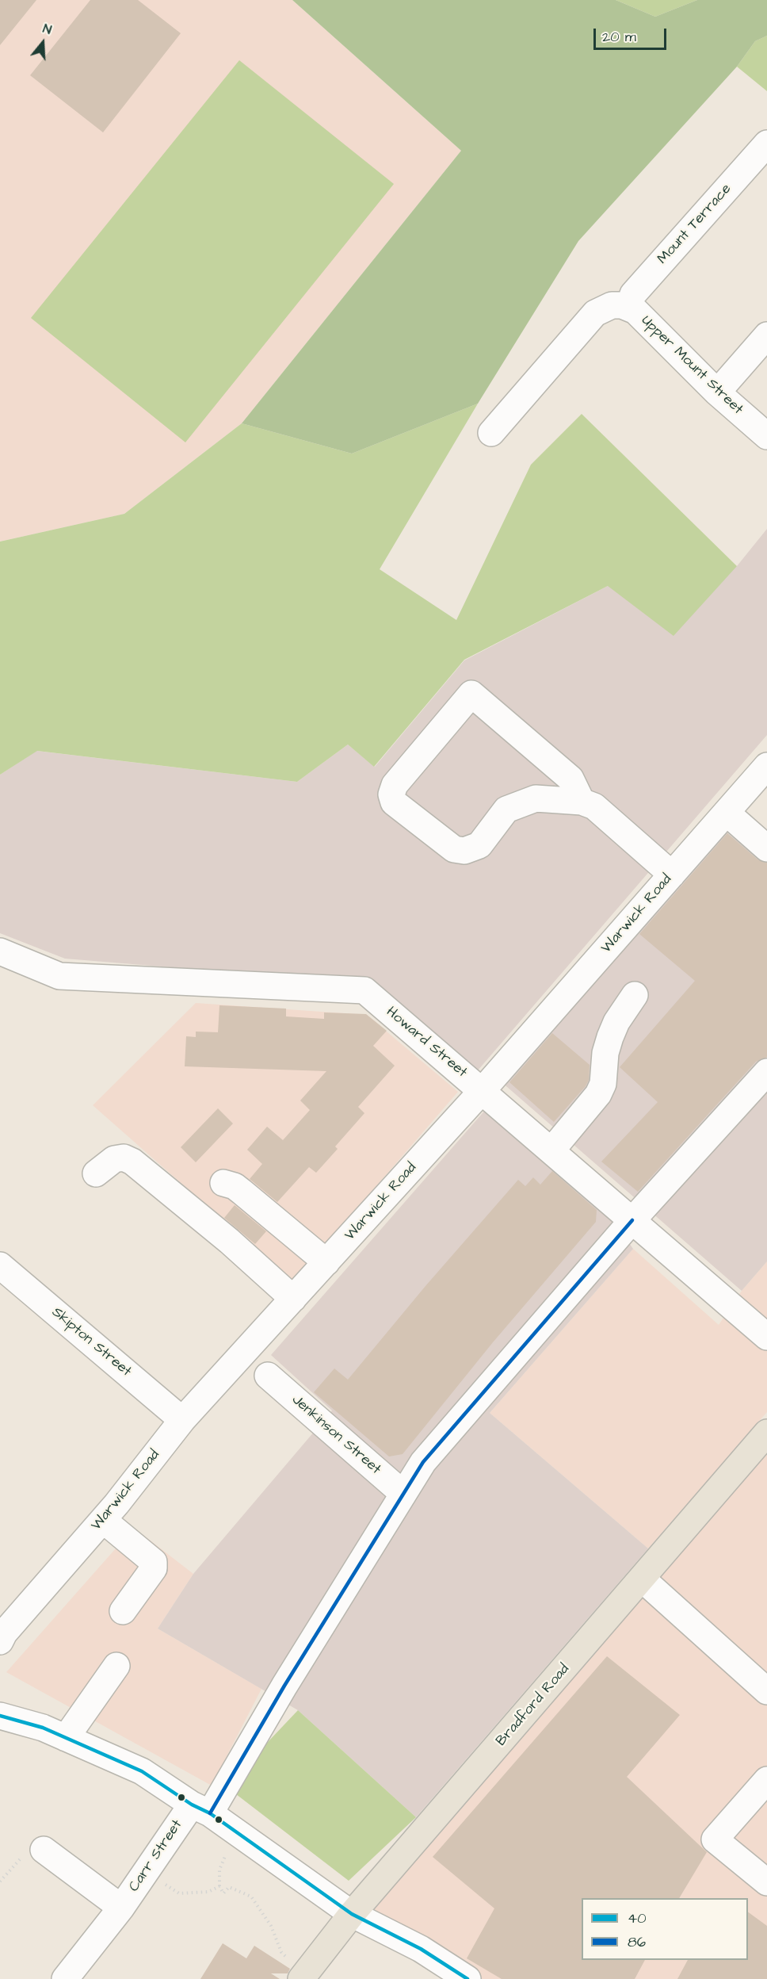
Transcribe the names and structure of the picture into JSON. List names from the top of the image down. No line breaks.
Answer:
{"streets":{"main road":["Bradford Road"],"street":["Mount Terrace","Upper Mount Street","Warwick Road","Howard Street","Skipton Street","Jenkinson Street","Carr Street"]},"crossings":[["Mount Terrace","Upper Mount Street"],["Warwick Road","Howard Street"],["Warwick Road","Skipton Street"],["Howard Street","Carr Street"],["Jenkinson Street","Carr Street"]],"lines":["transit line 86","transit line 40"],"legend":["40","86"],"scale_bar":"20 m","north":"top"}
